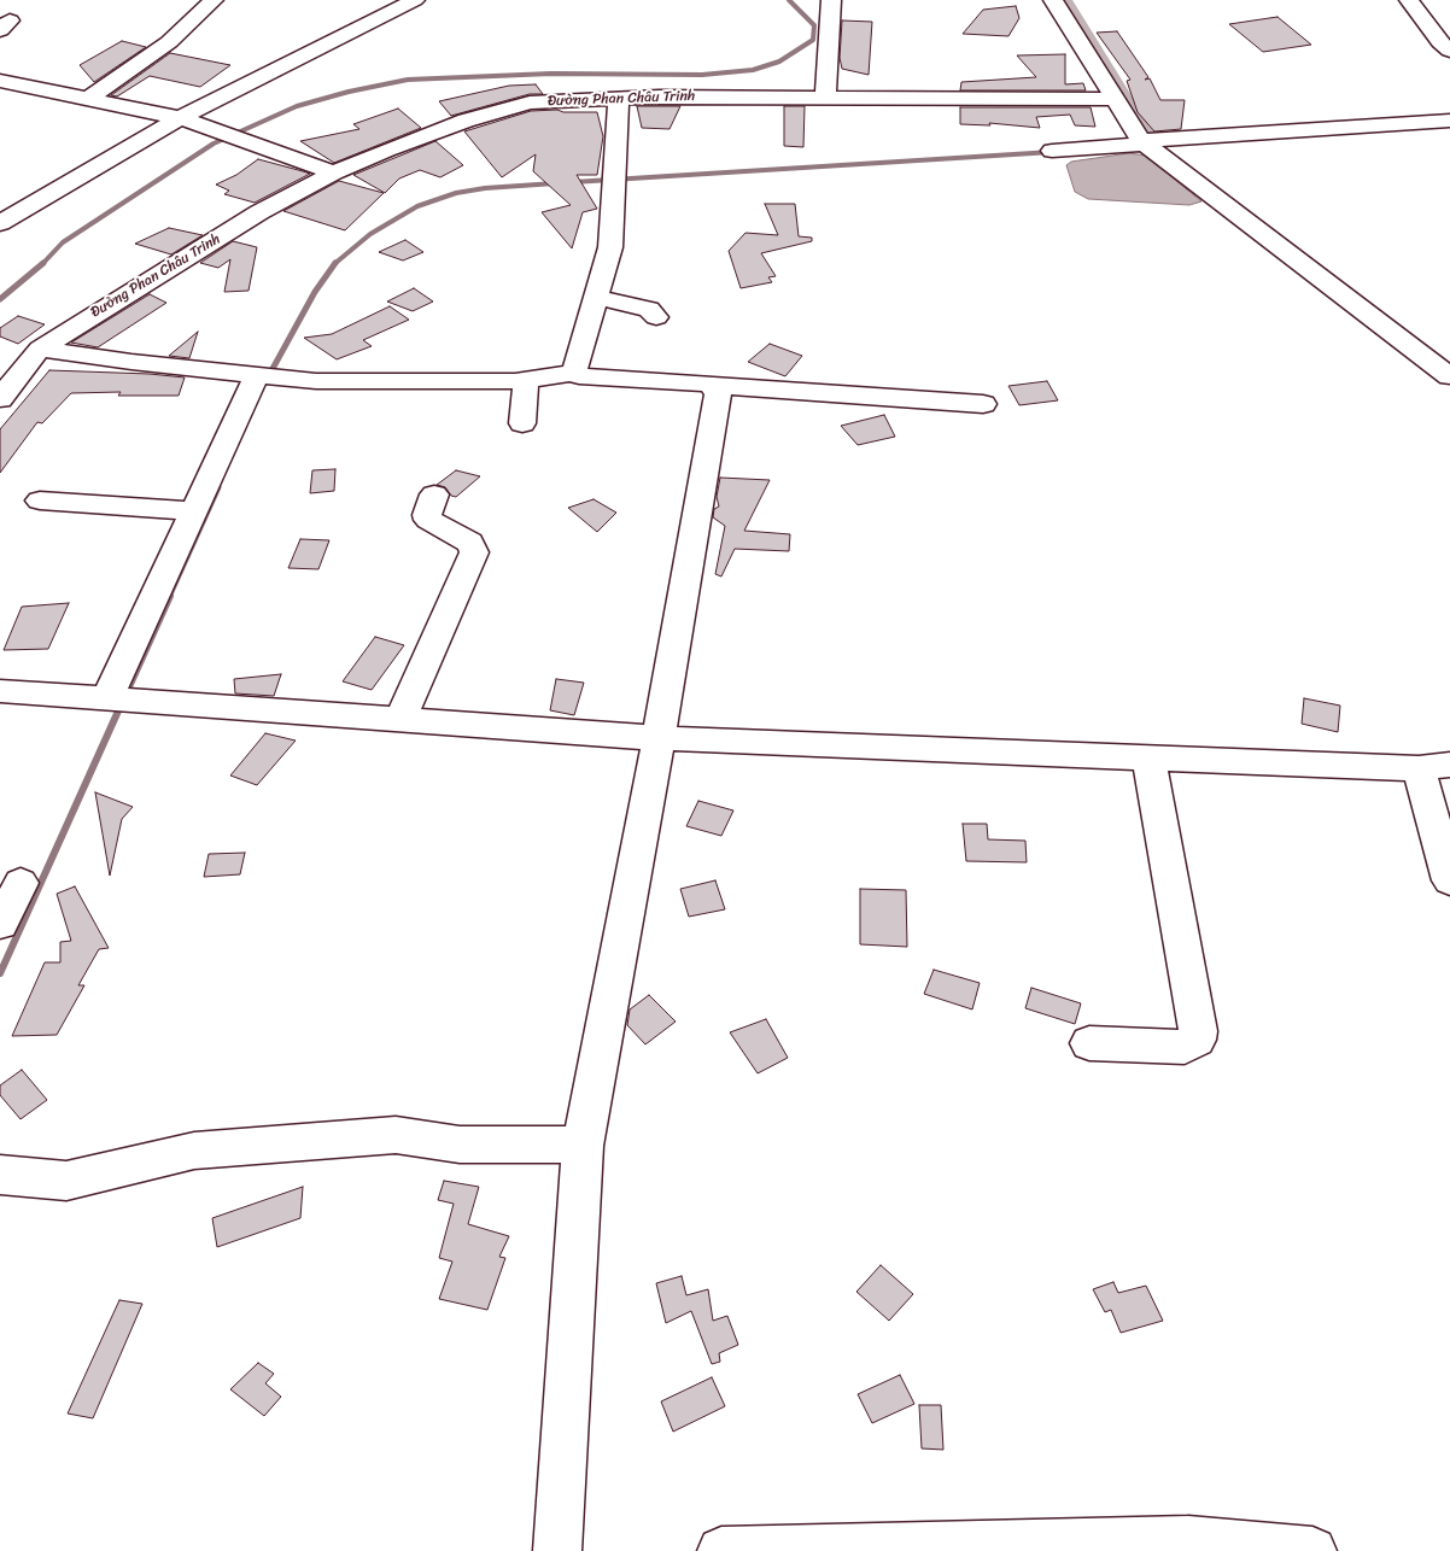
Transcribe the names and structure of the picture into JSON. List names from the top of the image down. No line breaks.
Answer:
{"streets":{"street":["Đường Phan Châu Trinh"]}}
